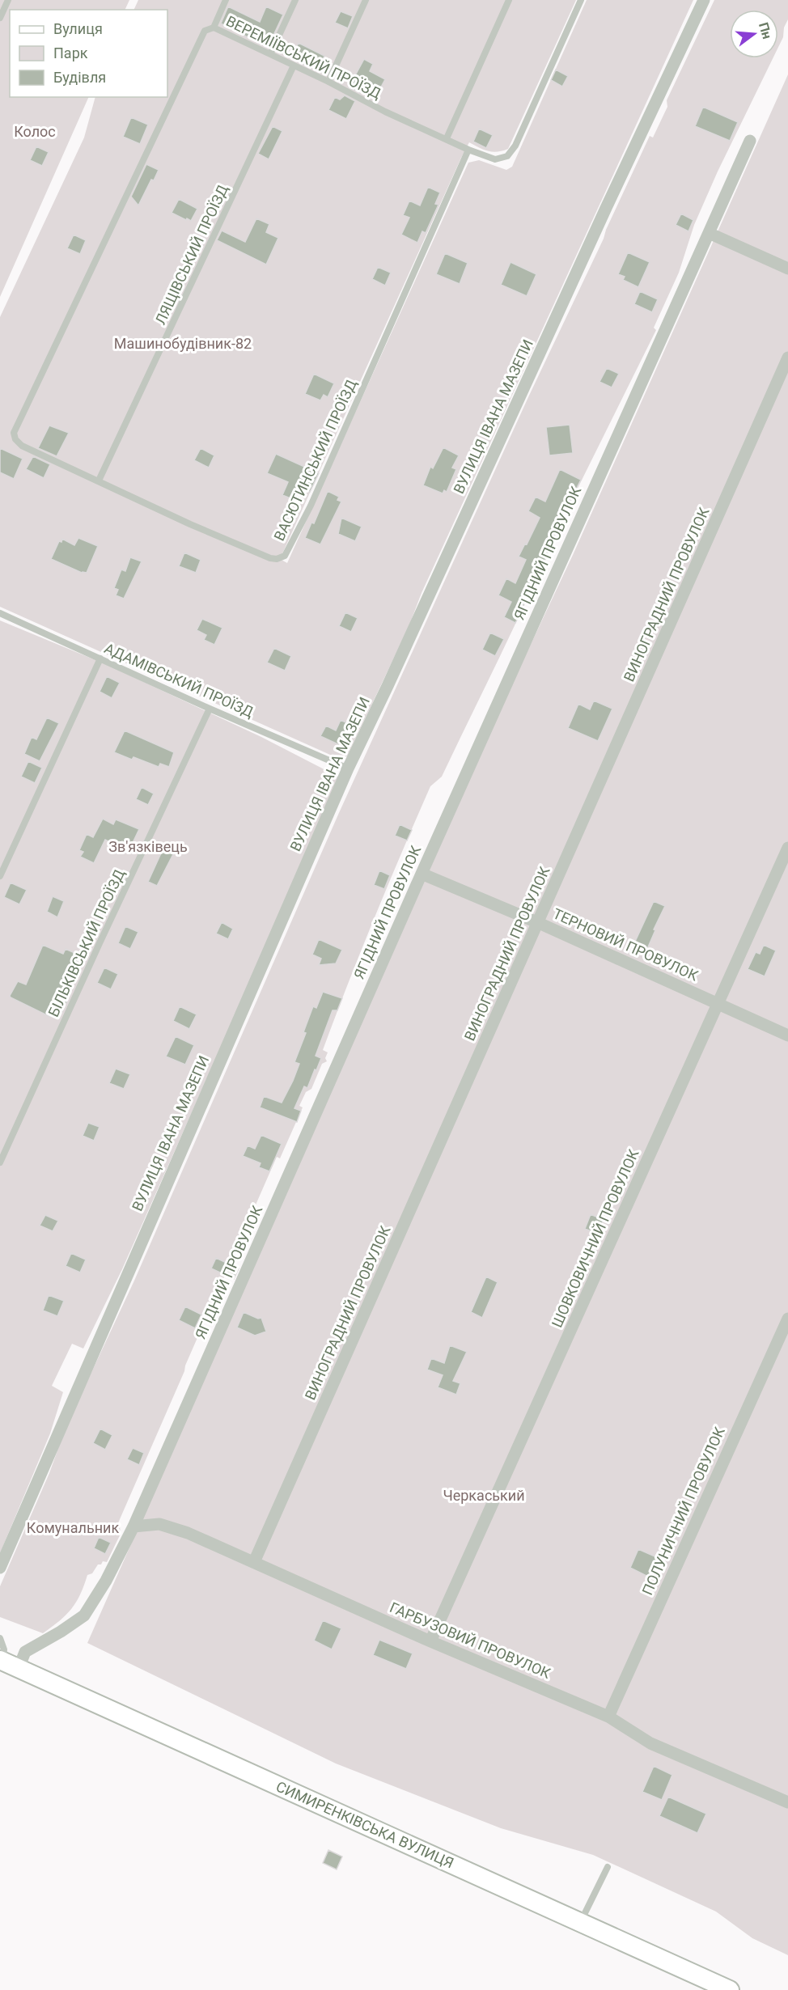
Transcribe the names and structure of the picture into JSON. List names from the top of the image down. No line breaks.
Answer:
{"streets":{"main road":["СИМИРЕНКІВСЬКА ВУЛИЦЯ"],"street":["ВУЛИЦЯ ІВАНА МАЗЕПИ","ЯГІДНИЙ ПРОВУЛОК","ВИНОГРАДНИЙ ПРОВУЛОК","ТЕРНОВИЙ ПРОВУЛОК","ШОВКОВИЧНИЙ ПРОВУЛОК","ПОЛУНИЧНИЙ ПРОВУЛОК","ГАРБУЗОВИЙ ПРОВУЛОК"],"lane":["ВЕРЕМІЇВСЬКИЙ ПРОЇЗД","ЛЯЩІВСЬКИЙ ПРОЇЗД","ВАСЮТИНСЬКИЙ ПРОЇЗД","АДАМІВСЬКИЙ ПРОЇЗД","БІЛЬКІВСЬКИЙ ПРОЇЗД"]},"crossings":[["ВЕРЕМІЇВСЬКИЙ ПРОЇЗД","ЛЯЩІВСЬКИЙ ПРОЇЗД"],["ВЕРЕМІЇВСЬКИЙ ПРОЇЗД","ВАСЮТИНСЬКИЙ ПРОЇЗД"],["ЛЯЩІВСЬКИЙ ПРОЇЗД","ВАСЮТИНСЬКИЙ ПРОЇЗД"],["ВУЛИЦЯ ІВАНА МАЗЕПИ","АДАМІВСЬКИЙ ПРОЇЗД"],["ЯГІДНИЙ ПРОВУЛОК","ТЕРНОВИЙ ПРОВУЛОК"],["ЯГІДНИЙ ПРОВУЛОК","ГАРБУЗОВИЙ ПРОВУЛОК"],["ЯГІДНИЙ ПРОВУЛОК","СИМИРЕНКІВСЬКА ВУЛИЦЯ"],["ВИНОГРАДНИЙ ПРОВУЛОК","ТЕРНОВИЙ ПРОВУЛОК"],["ВИНОГРАДНИЙ ПРОВУЛОК","ГАРБУЗОВИЙ ПРОВУЛОК"],["АДАМІВСЬКИЙ ПРОЇЗД","БІЛЬКІВСЬКИЙ ПРОЇЗД"],["ТЕРНОВИЙ ПРОВУЛОК","ШОВКОВИЧНИЙ ПРОВУЛОК"],["ШОВКОВИЧНИЙ ПРОВУЛОК","ГАРБУЗОВИЙ ПРОВУЛОК"],["ПОЛУНИЧНИЙ ПРОВУЛОК","ГАРБУЗОВИЙ ПРОВУЛОК"]],"parks":["Колос","Машинобудівник-82","Зв'язківець","Черкаський","Комунальник"],"legend":["Вулиця","Парк","Будівля"],"north":"right"}
